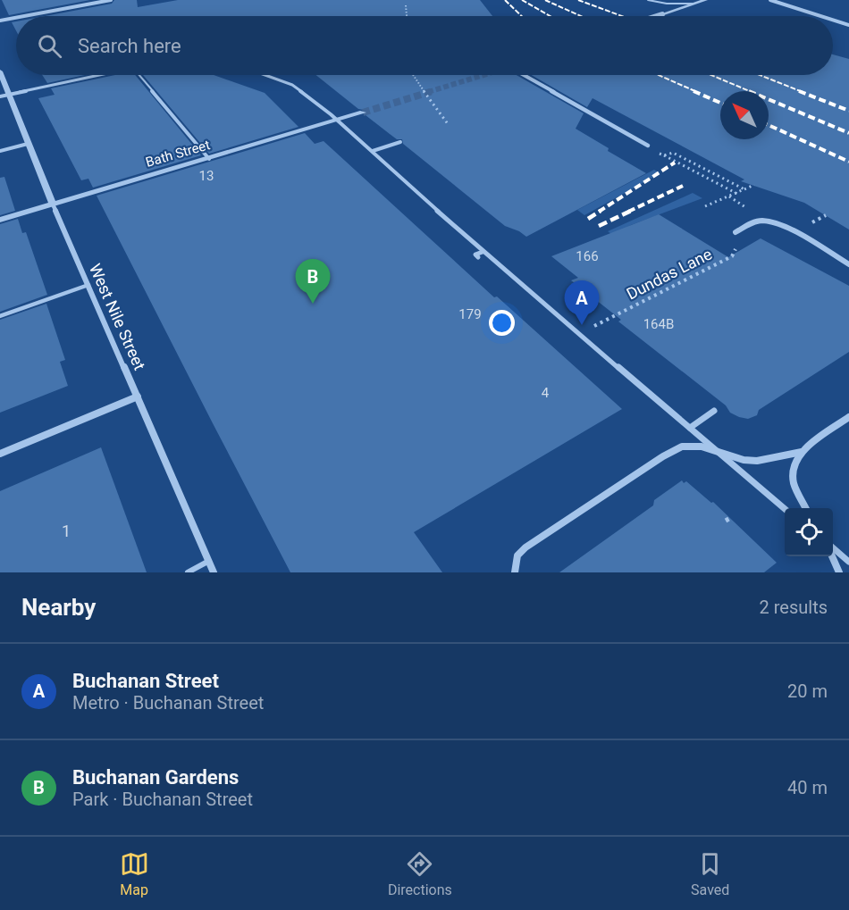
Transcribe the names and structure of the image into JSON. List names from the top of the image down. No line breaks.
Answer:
{"streets":{"street":["Bath Street","West Nile Street"],"path":["Dundas Lane"]},"crossings":[["Bath Street","West Nile Street"]],"house_numbers":["13","166","179","164B","4","1"],"north":"top left","page":{"search":"Search here","pins":["B","A"],"heading":["Nearby","2 results"],"list":[{"mark":"A","name":"Buchanan Street","note":"Metro · Buchanan Street","value":"20 m"},{"mark":"B","name":"Buchanan Gardens","note":"Park · Buchanan Street","value":"40 m"}],"nav":["Map","Directions","Saved"]}}
